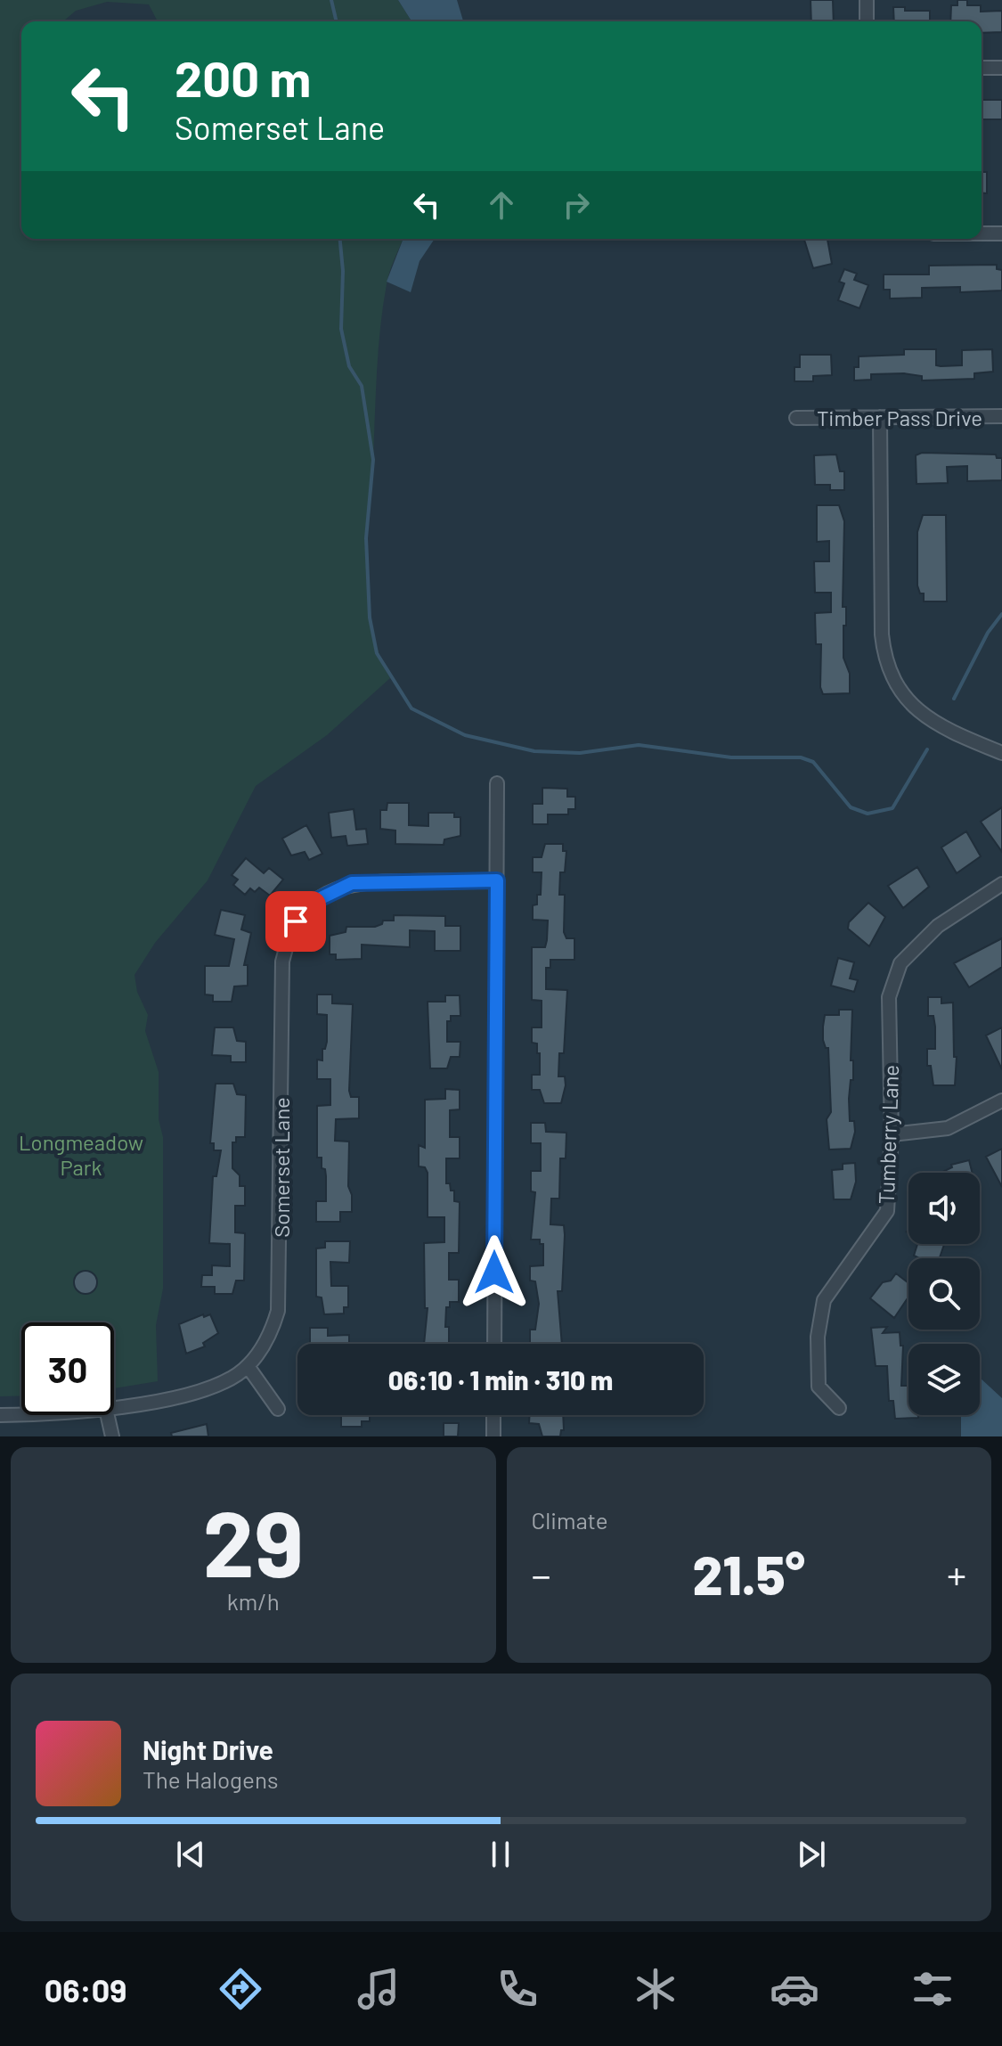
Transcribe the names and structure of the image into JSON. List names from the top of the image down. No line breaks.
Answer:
{"streets":{"street":["Timber Pass Drive","Tumberry Lane","Somerset Lane"]},"parks":["Longmeadow Park"],"page":{"turn":["200 m","Somerset Lane"],"limit":"30","trip":"06:10 · 1 min · 310 m","tile":[["29","km/h"],"Climate"],"heat":["−","21.5°","+"],"song":["Night Drive","The Halogens"],"tabs":"06:09"}}
